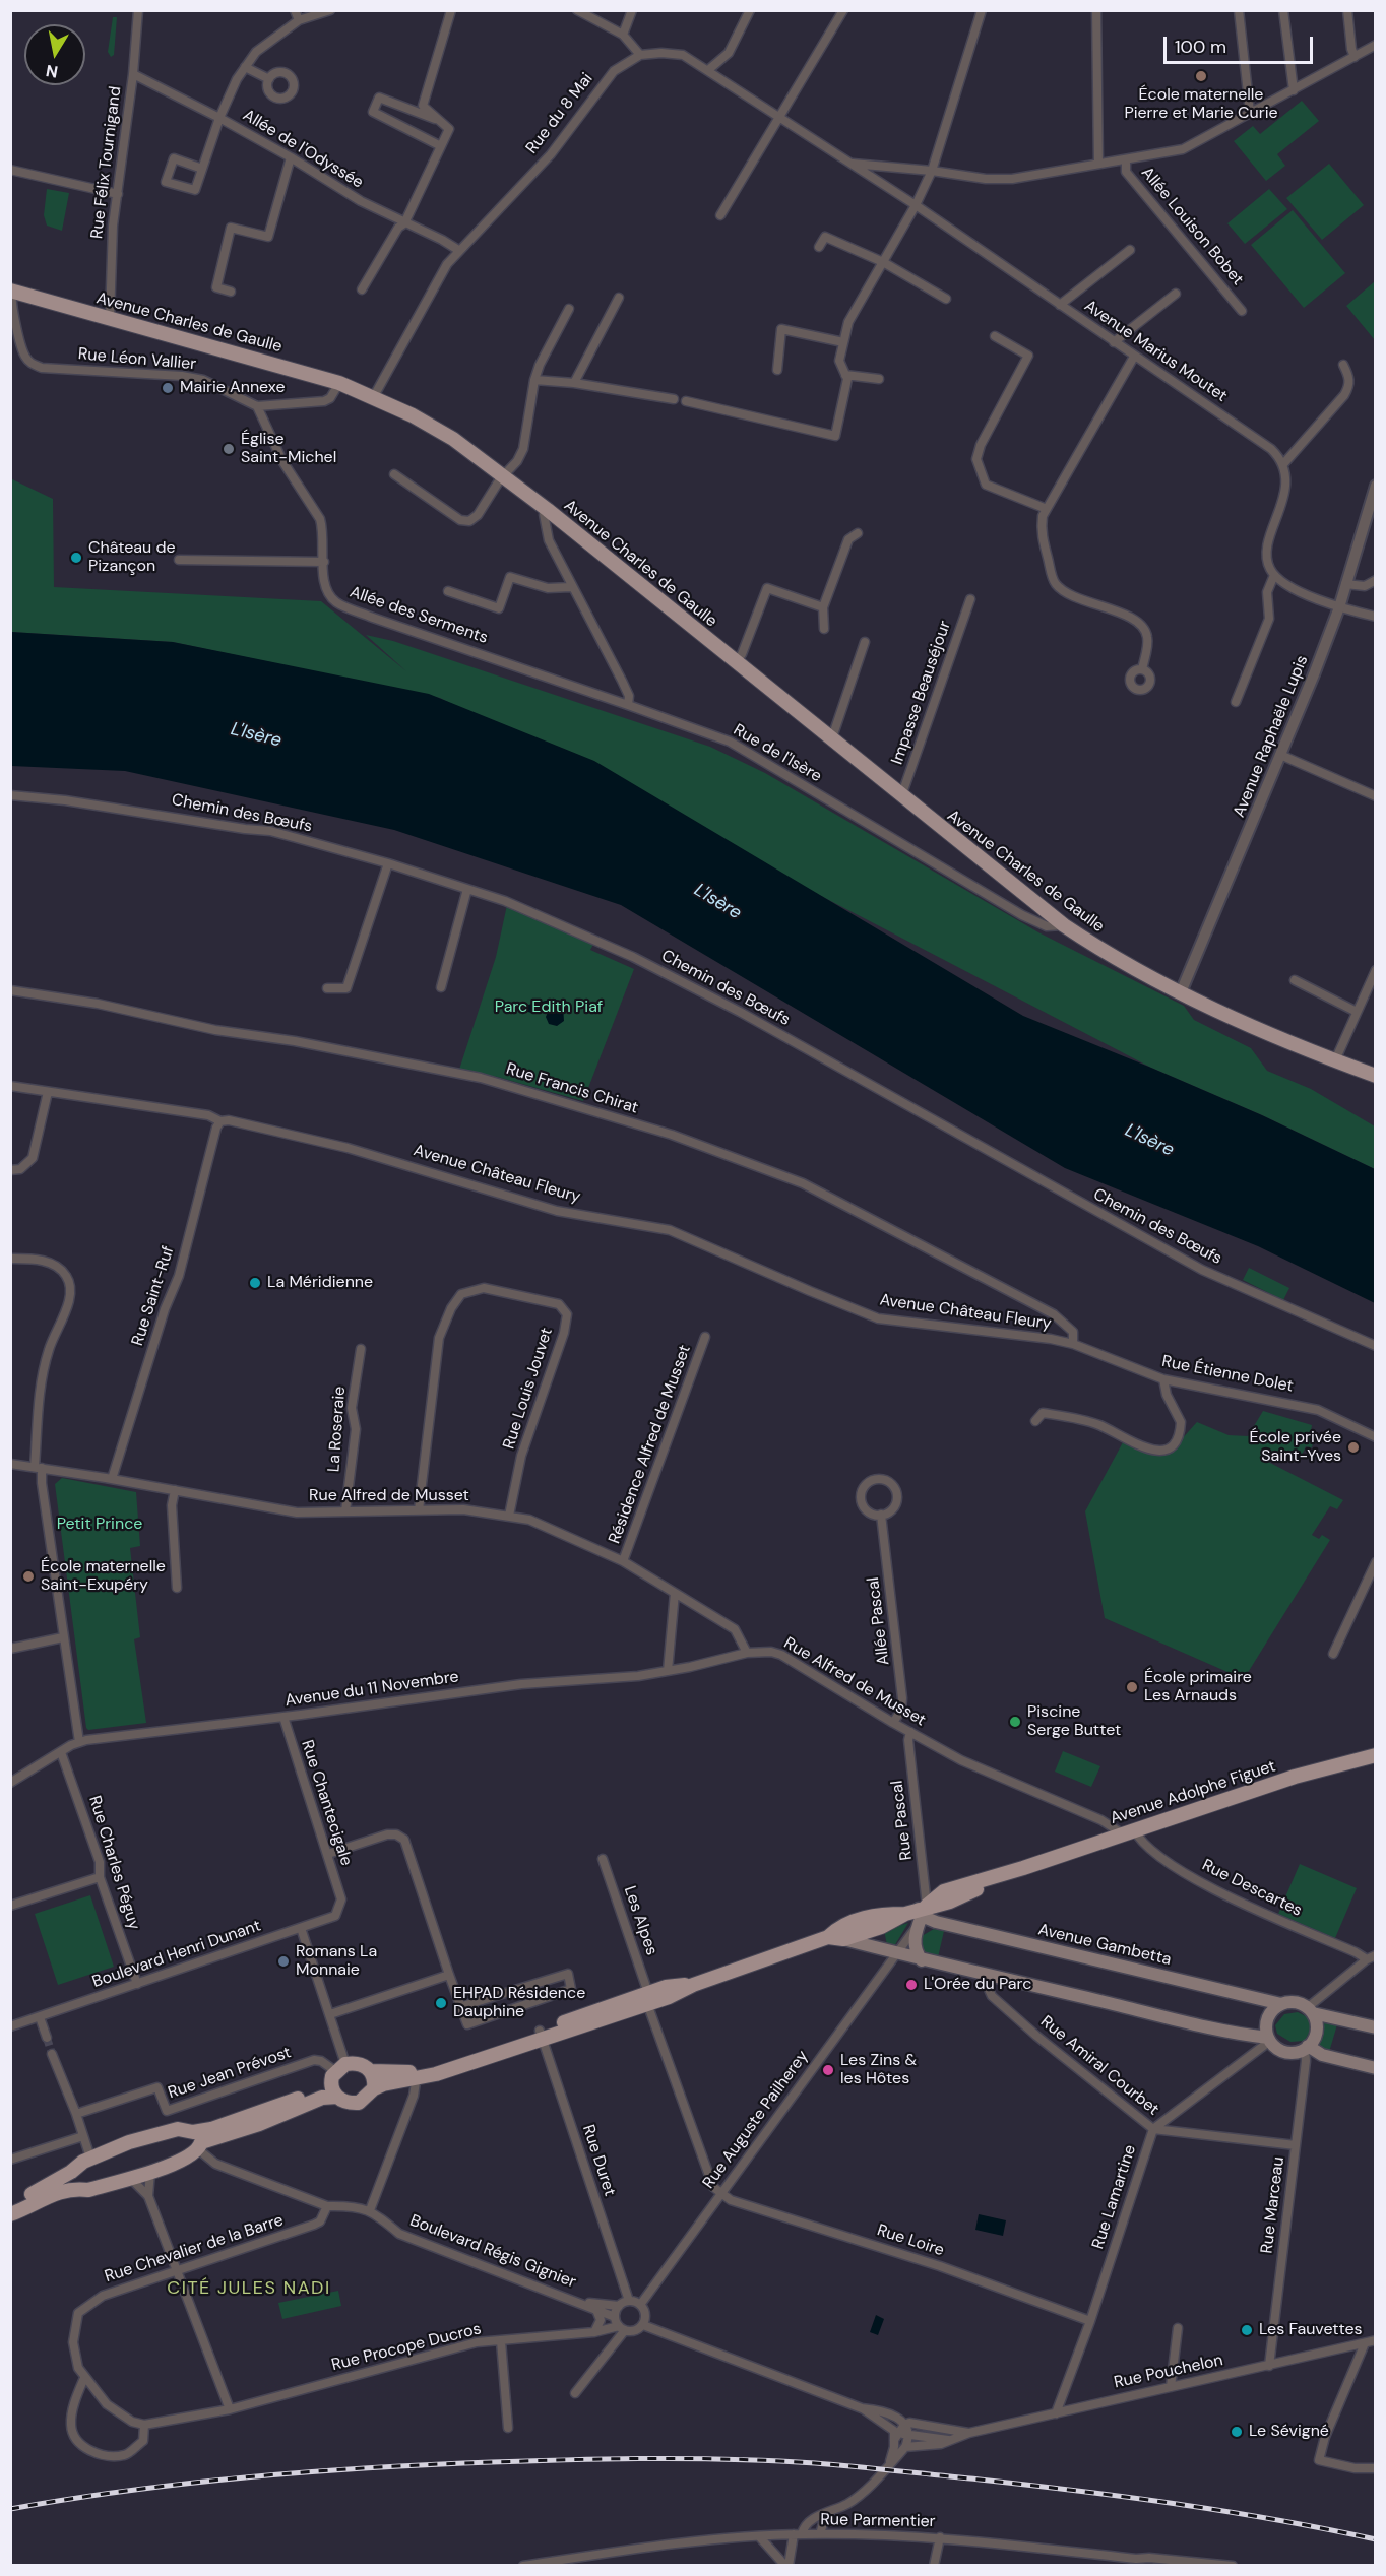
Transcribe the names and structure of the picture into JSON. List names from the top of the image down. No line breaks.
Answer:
{"streets":{"main road":["Avenue Charles de Gaulle","Avenue Adolphe Figuet","Avenue Gambetta"],"street":["Rue du 8 Mai","Allée de l'Odyssée","Rue Félix Tournigand","Allée Louison Bobet","Avenue Marius Moutet","Rue Léon Vallier","Allée des Serments","Impasse Beauséjour","Avenue Raphaële Lupis","Rue de l'Isère","Chemin des Bœufs","Rue Francis Chirat","Avenue Château Fleury","Rue Saint-Ruf","Rue Étienne Dolet","Rue Louis Jouvet","La Roseraie","Résidence Alfred de Musset","Rue Alfred de Musset","Allée Pascal","Avenue du 11 Novembre","Rue Chantecigale","Rue Pascal","Rue Charles Péguy","Rue Descartes","Les Alpes","Boulevard Henri Dunant","Rue Amiral Courbet","Rue Jean Prévost","Rue Auguste Pailherey","Rue Duret","Rue Lamartine","Rue Marceau","Rue Loire","Rue Chevalier de la Barre","Boulevard Régis Gignier","Rue Procope Ducros","Rue Pouchelon","Rue Parmentier"]},"crossings":[["Rue du 8 Mai","Allée de l'Odyssée"],["Rue du 8 Mai","Avenue Charles de Gaulle"],["Rue du 8 Mai","Avenue Marius Moutet"],["Allée de l'Odyssée","Rue Félix Tournigand"],["Rue Félix Tournigand","Avenue Charles de Gaulle"],["Avenue Charles de Gaulle","Rue Léon Vallier"],["Avenue Charles de Gaulle","Impasse Beauséjour"],["Avenue Charles de Gaulle","Avenue Raphaële Lupis"],["Avenue Charles de Gaulle","Rue de l'Isère"],["Rue Léon Vallier","Allée des Serments"],["Allée des Serments","Rue de l'Isère"],["Rue Francis Chirat","Avenue Château Fleury"],["Rue Francis Chirat","Rue Étienne Dolet"],["Avenue Château Fleury","Rue Saint-Ruf"],["Avenue Château Fleury","Rue Étienne Dolet"],["Rue Saint-Ruf","Rue Alfred de Musset"],["Rue Louis Jouvet","Rue Alfred de Musset"],["La Roseraie","Rue Alfred de Musset"],["Résidence Alfred de Musset","Rue Alfred de Musset"],["Rue Alfred de Musset","Allée Pascal"],["Rue Alfred de Musset","Avenue du 11 Novembre"],["Rue Alfred de Musset","Avenue Adolphe Figuet"],["Rue Alfred de Musset","Rue Pascal"],["Rue Alfred de Musset","Rue Descartes"],["Avenue du 11 Novembre","Rue Chantecigale"],["Avenue du 11 Novembre","Rue Charles Péguy"],["Avenue Adolphe Figuet","Rue Pascal"],["Avenue Adolphe Figuet","Rue Descartes"],["Avenue Adolphe Figuet","Avenue Gambetta"],["Rue Chantecigale","Boulevard Henri Dunant"],["Rue Pascal","Avenue Gambetta"],["Rue Charles Péguy","Boulevard Henri Dunant"],["Les Alpes","Rue Auguste Pailherey"],["Les Alpes","Rue Loire"],["Avenue Gambetta","Rue Lamartine"],["Avenue Gambetta","Rue Marceau"],["Rue Amiral Courbet","Rue Lamartine"],["Rue Amiral Courbet","Rue Marceau"],["Rue Auguste Pailherey","Rue Duret"],["Rue Auguste Pailherey","Rue Loire"],["Rue Auguste Pailherey","Boulevard Régis Gignier"],["Rue Auguste Pailherey","Rue Procope Ducros"],["Rue Duret","Boulevard Régis Gignier"],["Rue Duret","Rue Procope Ducros"],["Rue Lamartine","Rue Marceau"],["Rue Lamartine","Rue Loire"],["Rue Lamartine","Rue Pouchelon"],["Rue Marceau","Rue Pouchelon"],["Boulevard Régis Gignier","Rue Procope Ducros"]],"districts":["CITÉ JULES NADI"],"water":["L'Isère"],"parks":["Parc Edith Piaf","Petit Prince"],"places":["École maternelle Pierre et Marie Curie","Mairie Annexe","Église Saint-Michel","Château de Pizançon","La Méridienne","École privée Saint-Yves","École maternelle Saint-Exupéry","École primaire Les Arnauds","Piscine Serge Buttet","Romans La Monnaie","L'Orée du Parc","EHPAD Résidence Dauphine","Les Zins & les Hôtes","Les Fauvettes","Le Sévigné"],"scale_bar":"100 m","north":"bottom"}
